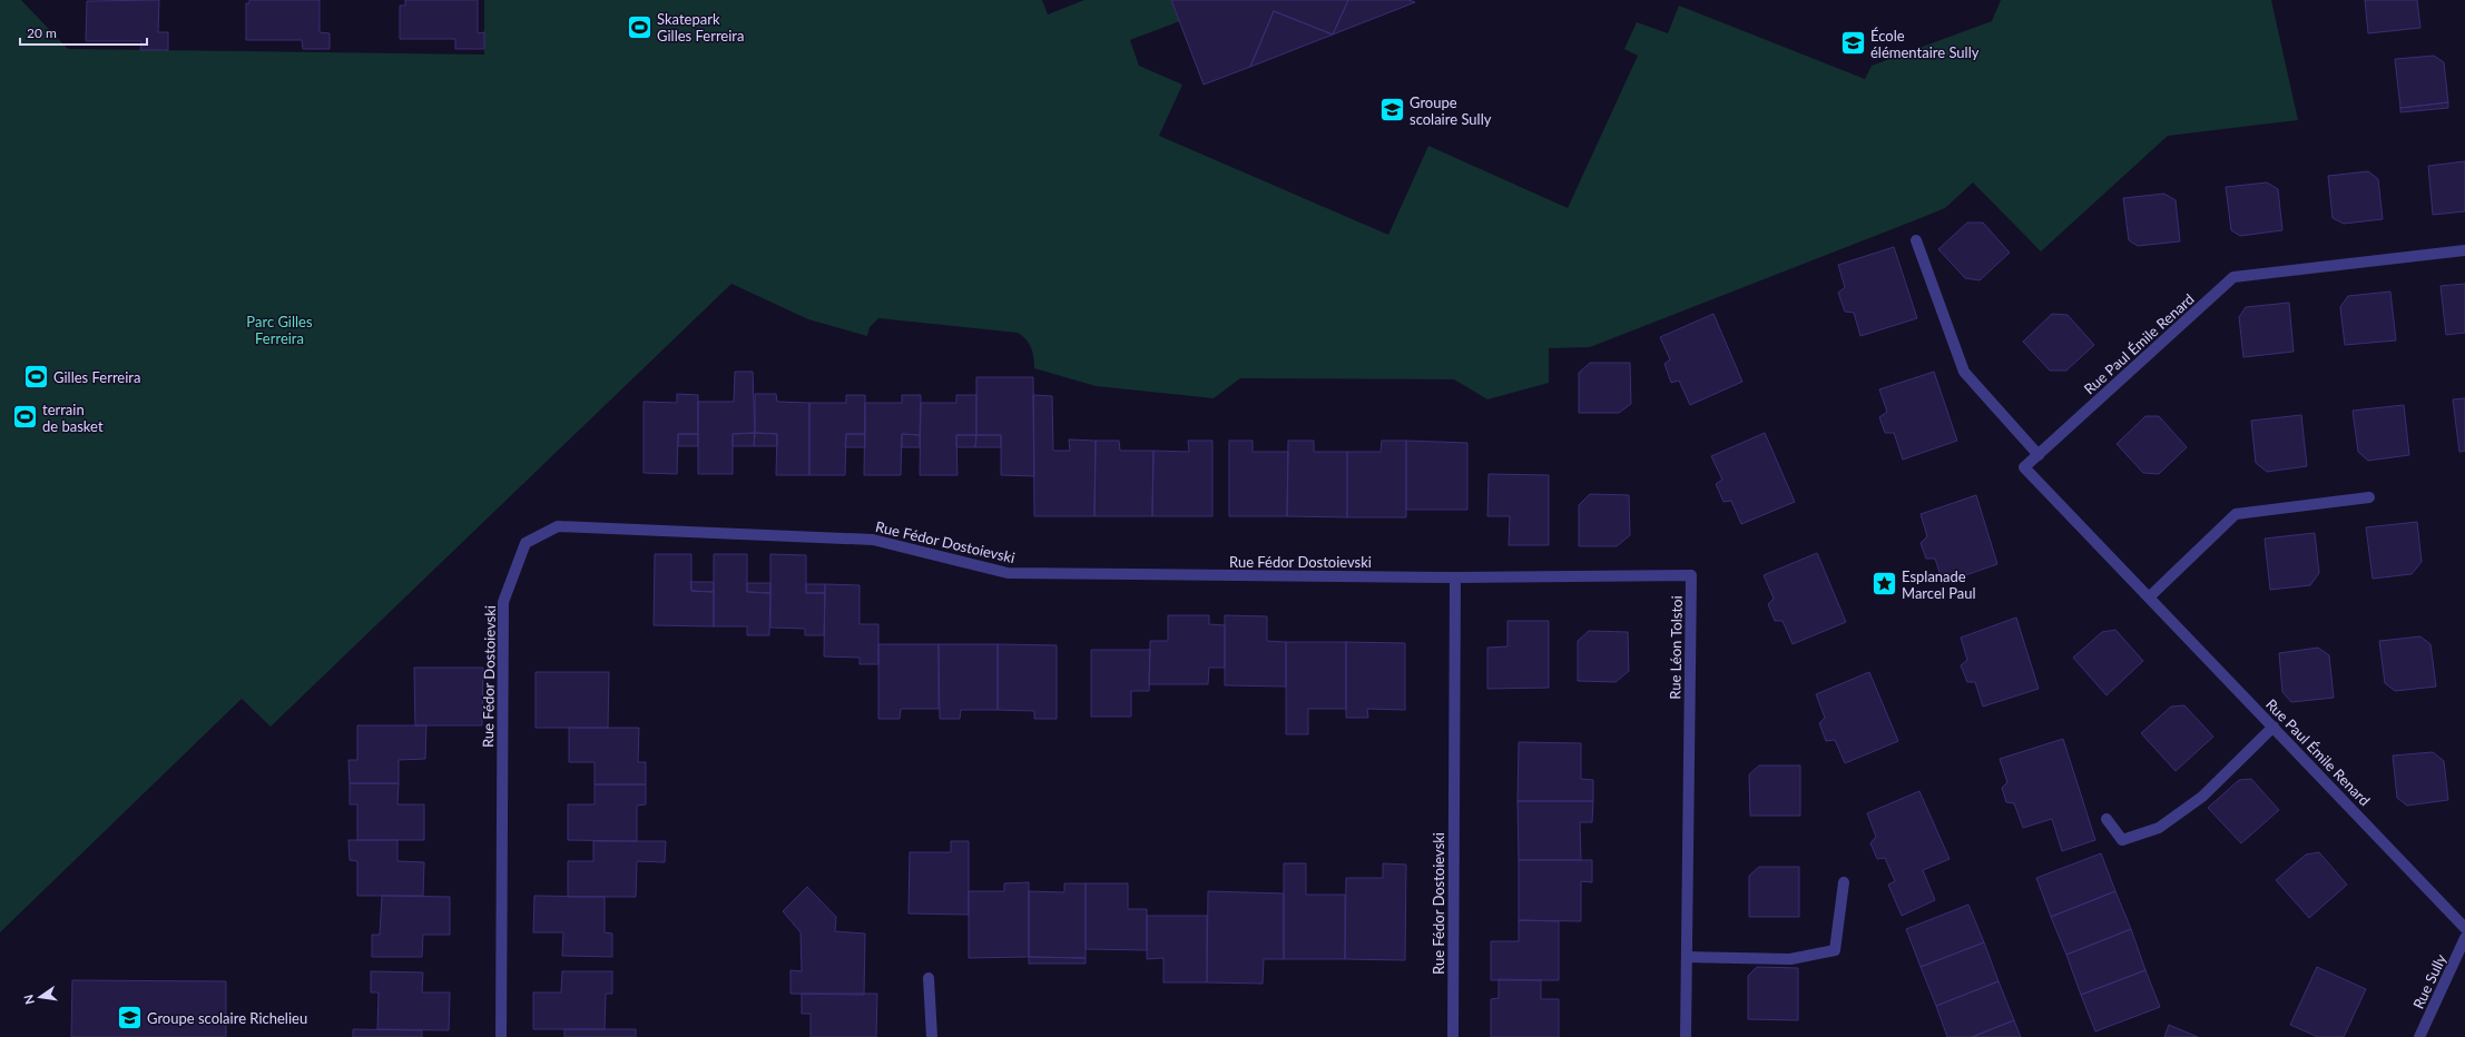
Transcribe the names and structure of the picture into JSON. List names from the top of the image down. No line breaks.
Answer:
{"streets":{"street":["Rue Paul Émile Renard","Rue Fédor Dostoievski","Rue Léon Tolstoi","Rue Sully"]},"crossings":[["Rue Fédor Dostoievski","Rue Léon Tolstoi"]],"parks":["Parc Gilles Ferreira"],"places":{"sports":["Skatepark Gilles Ferreira","Gilles Ferreira","terrain de basket"],"school or university":["École élémentaire Sully","Groupe scolaire Sully","Groupe scolaire Richelieu"],"place":["Esplanade Marcel Paul"]},"scale_bar":"20 m","north":"left"}
